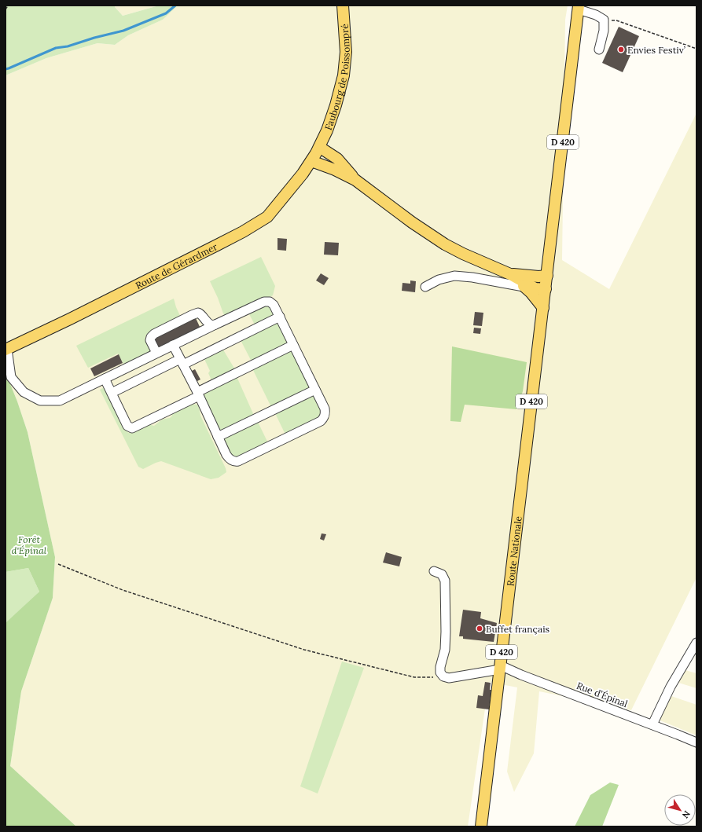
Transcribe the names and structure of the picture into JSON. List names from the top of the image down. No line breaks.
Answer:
{"streets":{"main road":["Faubourg de Poissompré","D 420","Route de Gérardmer","Route Nationale"],"street":["Rue d’Épinal"]},"crossings":[["Faubourg de Poissompré","Route de Gérardmer"],["D 420","Route Nationale"],["Route Nationale","Rue d’Épinal"]],"parks":["Forêt d'Épinal"],"places":["Envies Festiv’","Buffet français"],"north":"bottom right"}
